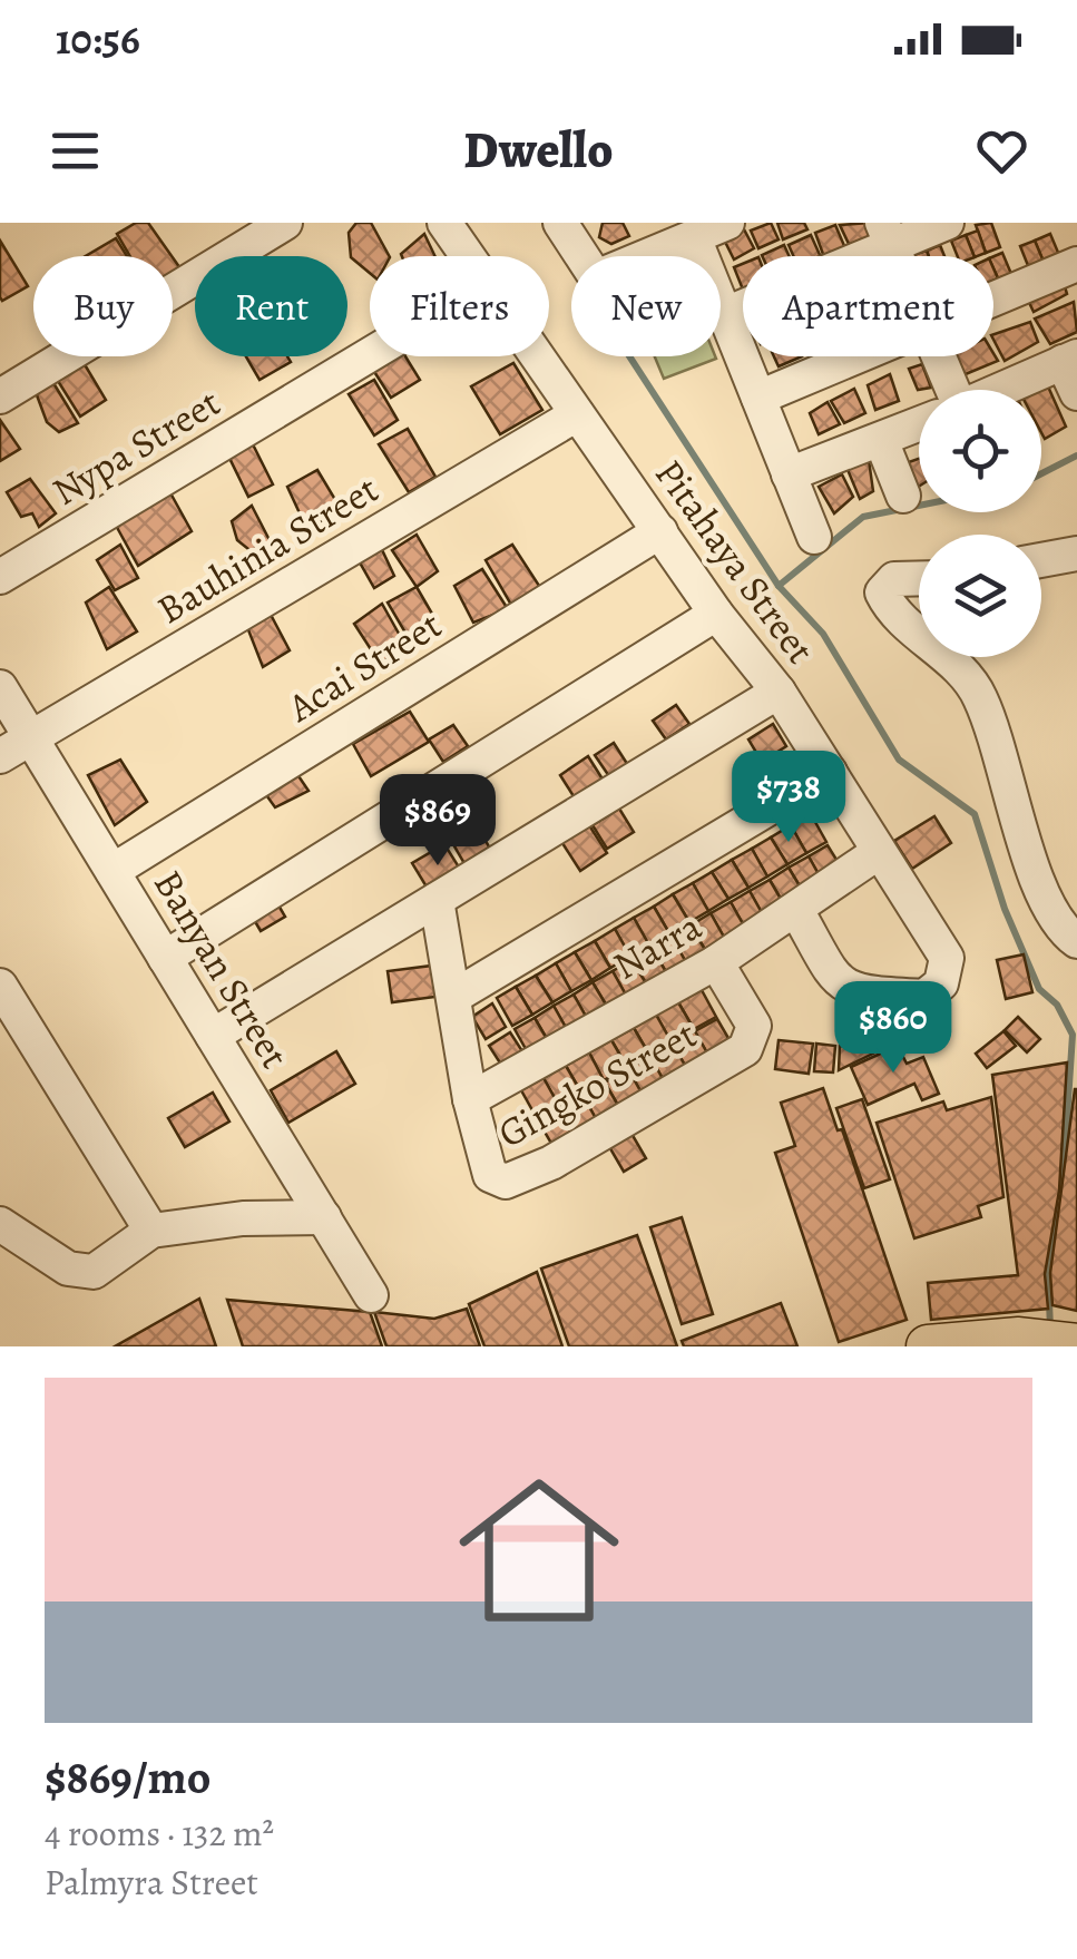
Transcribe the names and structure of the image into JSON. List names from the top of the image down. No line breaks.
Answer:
{"streets":{"street":["Nypa Street","Bauhinia Street","Pitahaya Street","Acai Street","Narra","Banyan Street","Gingko Street"]},"crossings":[["Bauhinia Street","Pitahaya Street"],["Bauhinia Street","Banyan Street"],["Pitahaya Street","Acai Street"],["Pitahaya Street","Narra"],["Acai Street","Banyan Street"],["Narra","Gingko Street"]],"page":{"status":"10:56","header":"Dwello","chip":["Buy","Rent","Filters","New","Apartment"],"price":["$738","$869","$860"],"list":[{"name":"$869/mo","note":"4 rooms · 132 m² · Palmyra Street"}]}}
